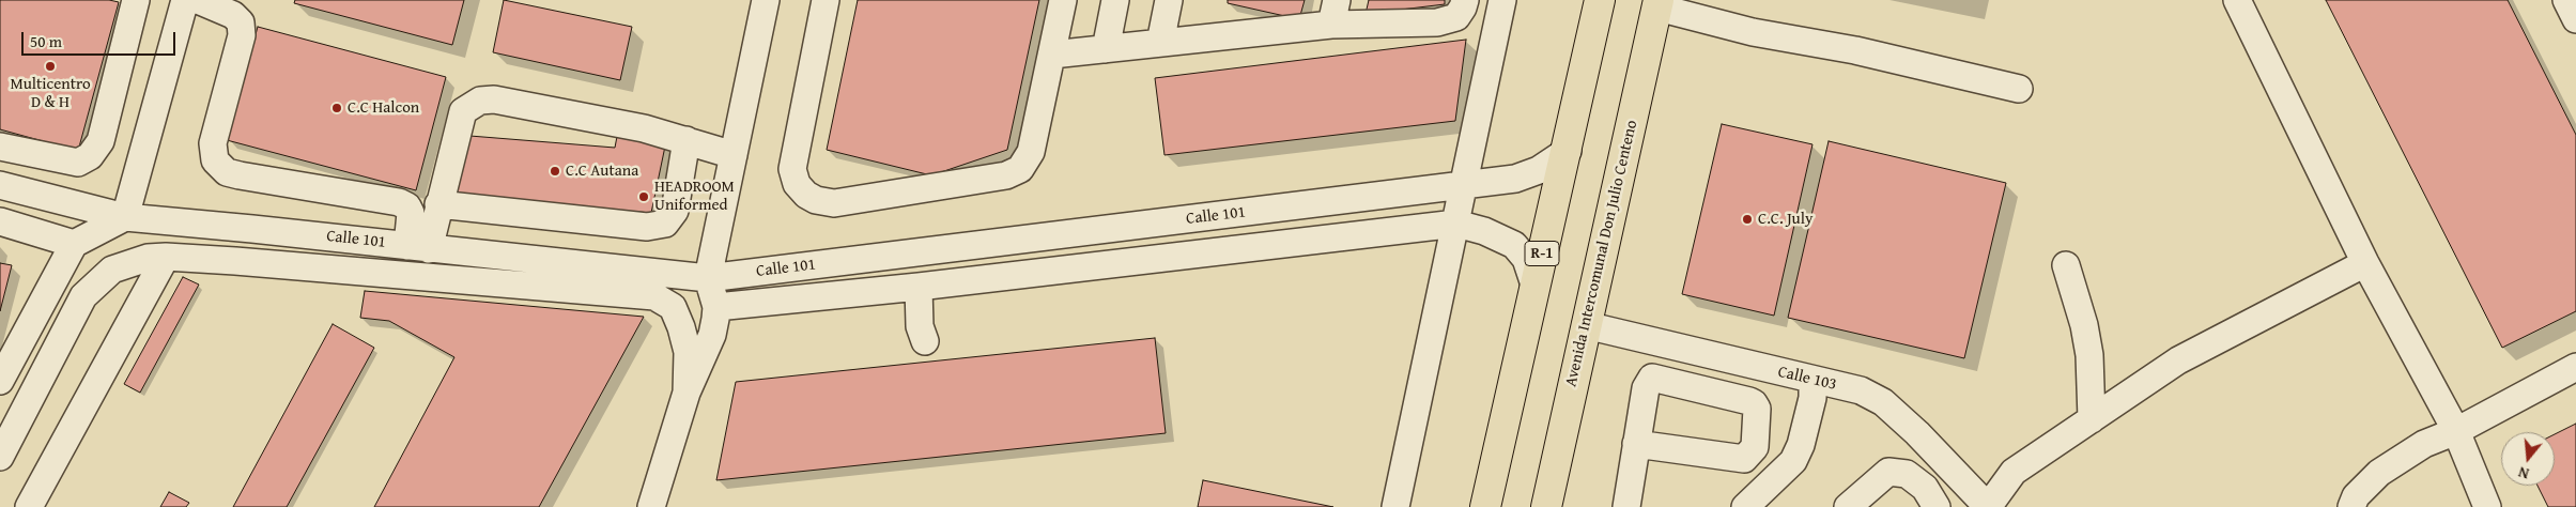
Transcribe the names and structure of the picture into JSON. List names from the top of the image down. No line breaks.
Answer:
{"streets":{"main road":["R-1","Avenida Intercomunal Don Julio Centeno"],"street":["Calle 101","Calle 103"]},"crossings":[["Calle 101","R-1"],["Avenida Intercomunal Don Julio Centeno","Calle 103"]],"places":["Multicentro D & H","C.C Halcon","C.C Autana","HEADROOM Uniformed","C.C. July"],"scale_bar":"50 m","north":"bottom"}
